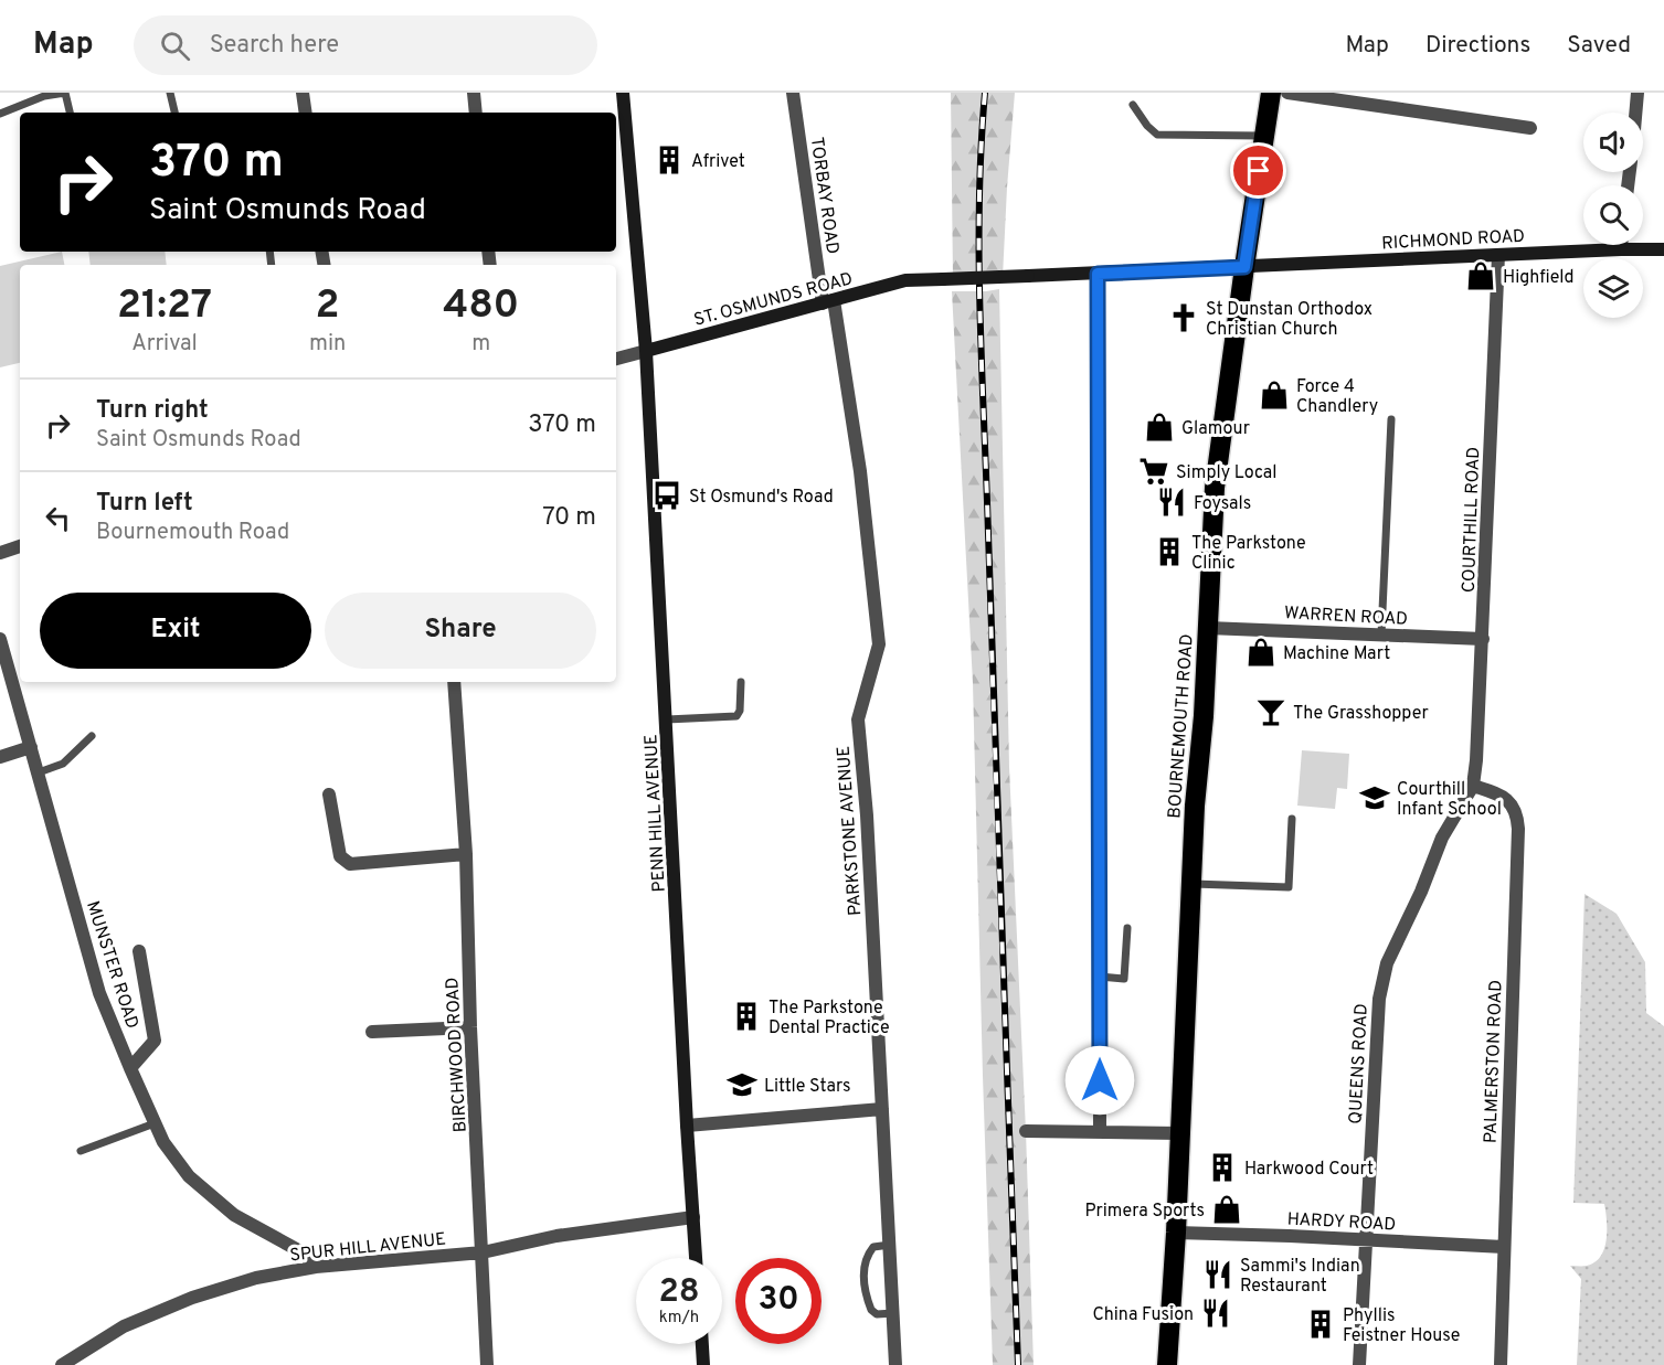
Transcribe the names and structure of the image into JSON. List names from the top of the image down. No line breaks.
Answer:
{"streets":{"highway":["BOURNEMOUTH ROAD"],"street":["TORBAY ROAD","RICHMOND ROAD","ST. OSMUNDS ROAD","COURTHILL ROAD","WARREN ROAD","PENN HILL AVENUE","PARKSTONE AVENUE","MUNSTER ROAD","BIRCHWOOD ROAD","PALMERSTON ROAD","QUEENS ROAD","HARDY ROAD","SPUR HILL AVENUE"]},"crossings":[["TORBAY ROAD","ST. OSMUNDS ROAD"],["TORBAY ROAD","PARKSTONE AVENUE"],["RICHMOND ROAD","ST. OSMUNDS ROAD"],["RICHMOND ROAD","COURTHILL ROAD"],["RICHMOND ROAD","BOURNEMOUTH ROAD"],["ST. OSMUNDS ROAD","PENN HILL AVENUE"],["ST. OSMUNDS ROAD","PARKSTONE AVENUE"],["COURTHILL ROAD","WARREN ROAD"],["COURTHILL ROAD","PALMERSTON ROAD"],["COURTHILL ROAD","QUEENS ROAD"],["WARREN ROAD","BOURNEMOUTH ROAD"],["BOURNEMOUTH ROAD","HARDY ROAD"],["PENN HILL AVENUE","SPUR HILL AVENUE"],["MUNSTER ROAD","SPUR HILL AVENUE"],["BIRCHWOOD ROAD","SPUR HILL AVENUE"],["PALMERSTON ROAD","QUEENS ROAD"],["PALMERSTON ROAD","HARDY ROAD"],["QUEENS ROAD","HARDY ROAD"]],"places":{"building":["Afrivet","The Parkstone Clinic","The Parkstone Dental Practice","Harkwood Court","Phyllis Feistner House"],"shop":["Highfield","Force 4 Chandlery","Glamour","Machine Mart","Primera Sports"],"church":["St Dunstan Orthodox Christian Church"],"supermarket":["Simply Local"],"bus stop":["St Osmund's Road"],"restaurant":["Foysals","Sammi's Indian Restaurant","China Fusion"],"bar":["The Grasshopper"],"school or university":["Courthill Infant School","Little Stars"]},"page":{"header":"Map","search":"Search here","nav":["Map","Directions","Saved"],"turn":["370 m","Saint Osmunds Road"],"eta":["21:27","Arrival","2","min","480","m"],"list":[{"name":"Turn right","note":"Saint Osmunds Road","value":"370 m"},{"name":"Turn left","note":"Bournemouth Road","value":"70 m"}],"buttons":["Exit","Share"],"speed":"28 km/h","limit":"30"}}
